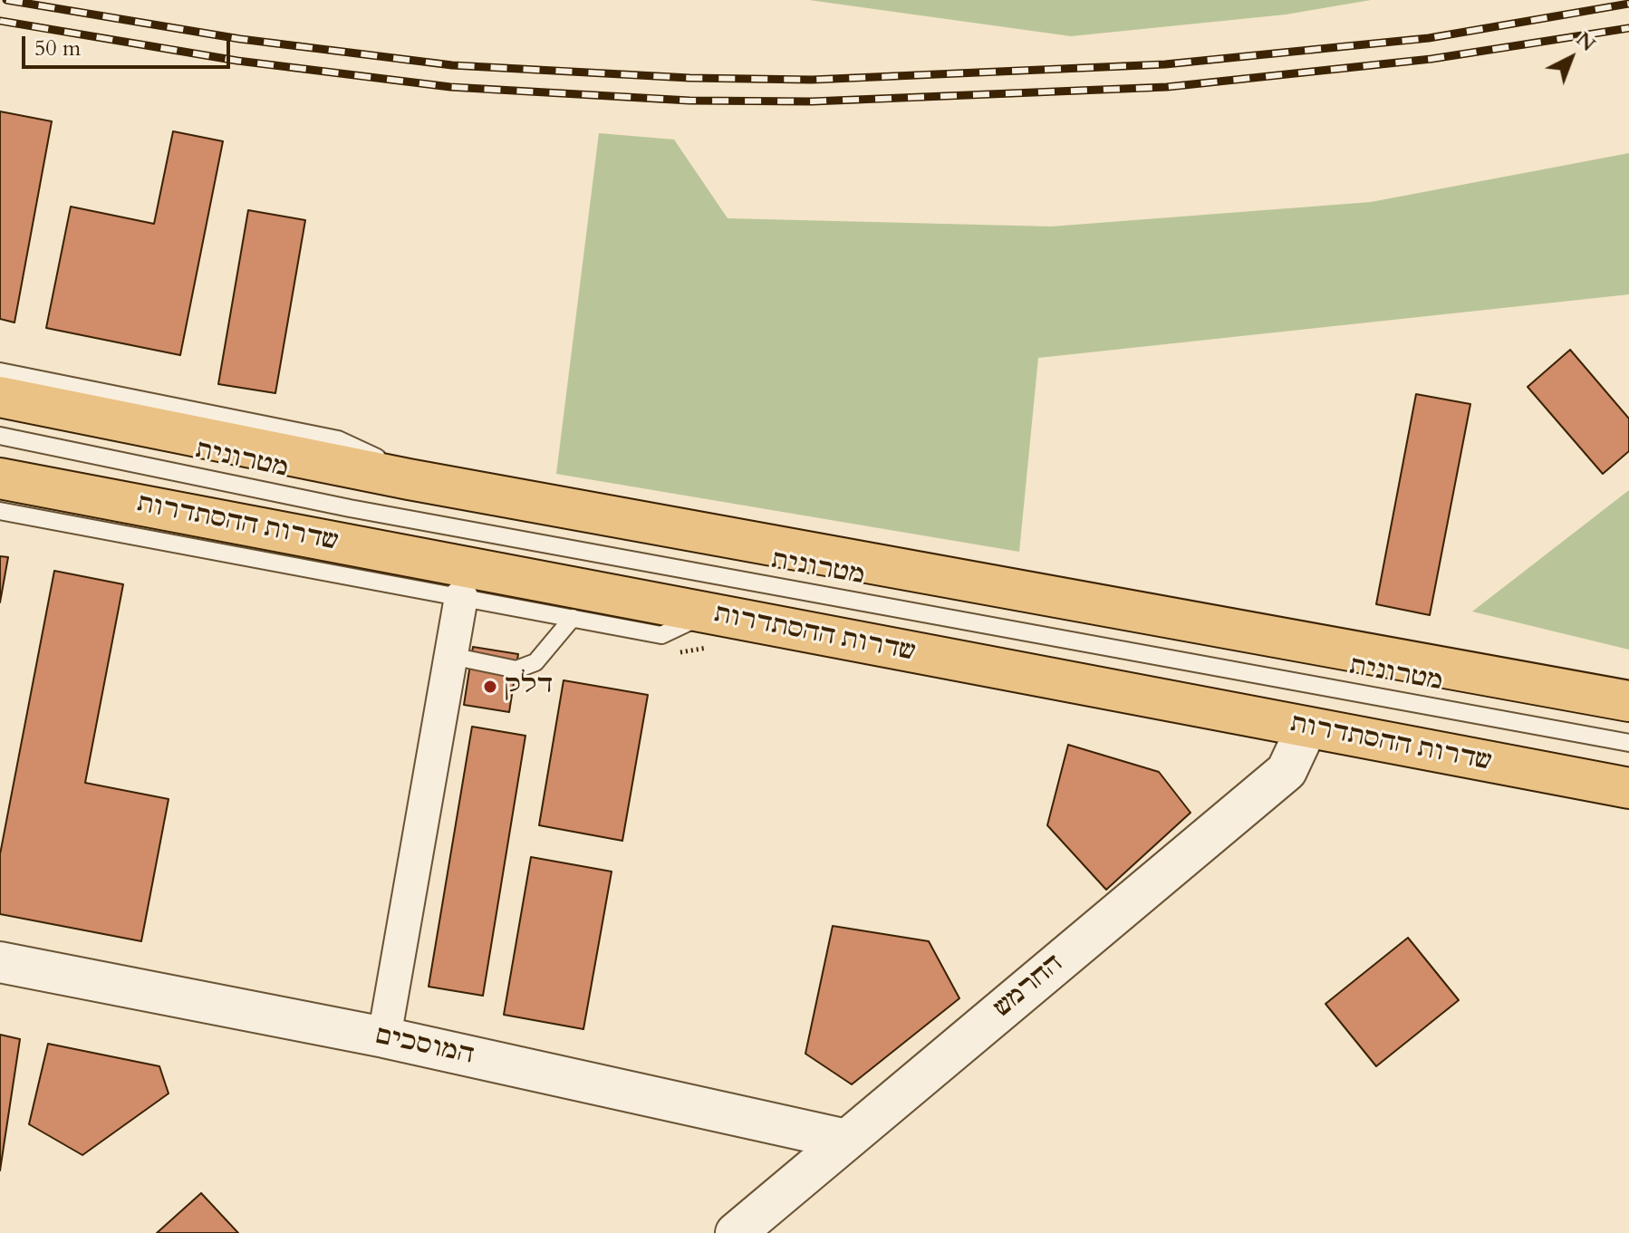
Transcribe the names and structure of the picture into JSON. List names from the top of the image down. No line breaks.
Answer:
{"streets":{"highway":["שדרות ההסתדרות"],"street":["החרמש","המוסכים"],"lane":["מטרונית"]},"crossings":[["שדרות ההסתדרות","החרמש"],["החרמש","המוסכים"]],"places":["דלק"],"scale_bar":"50 m","north":"top right"}
